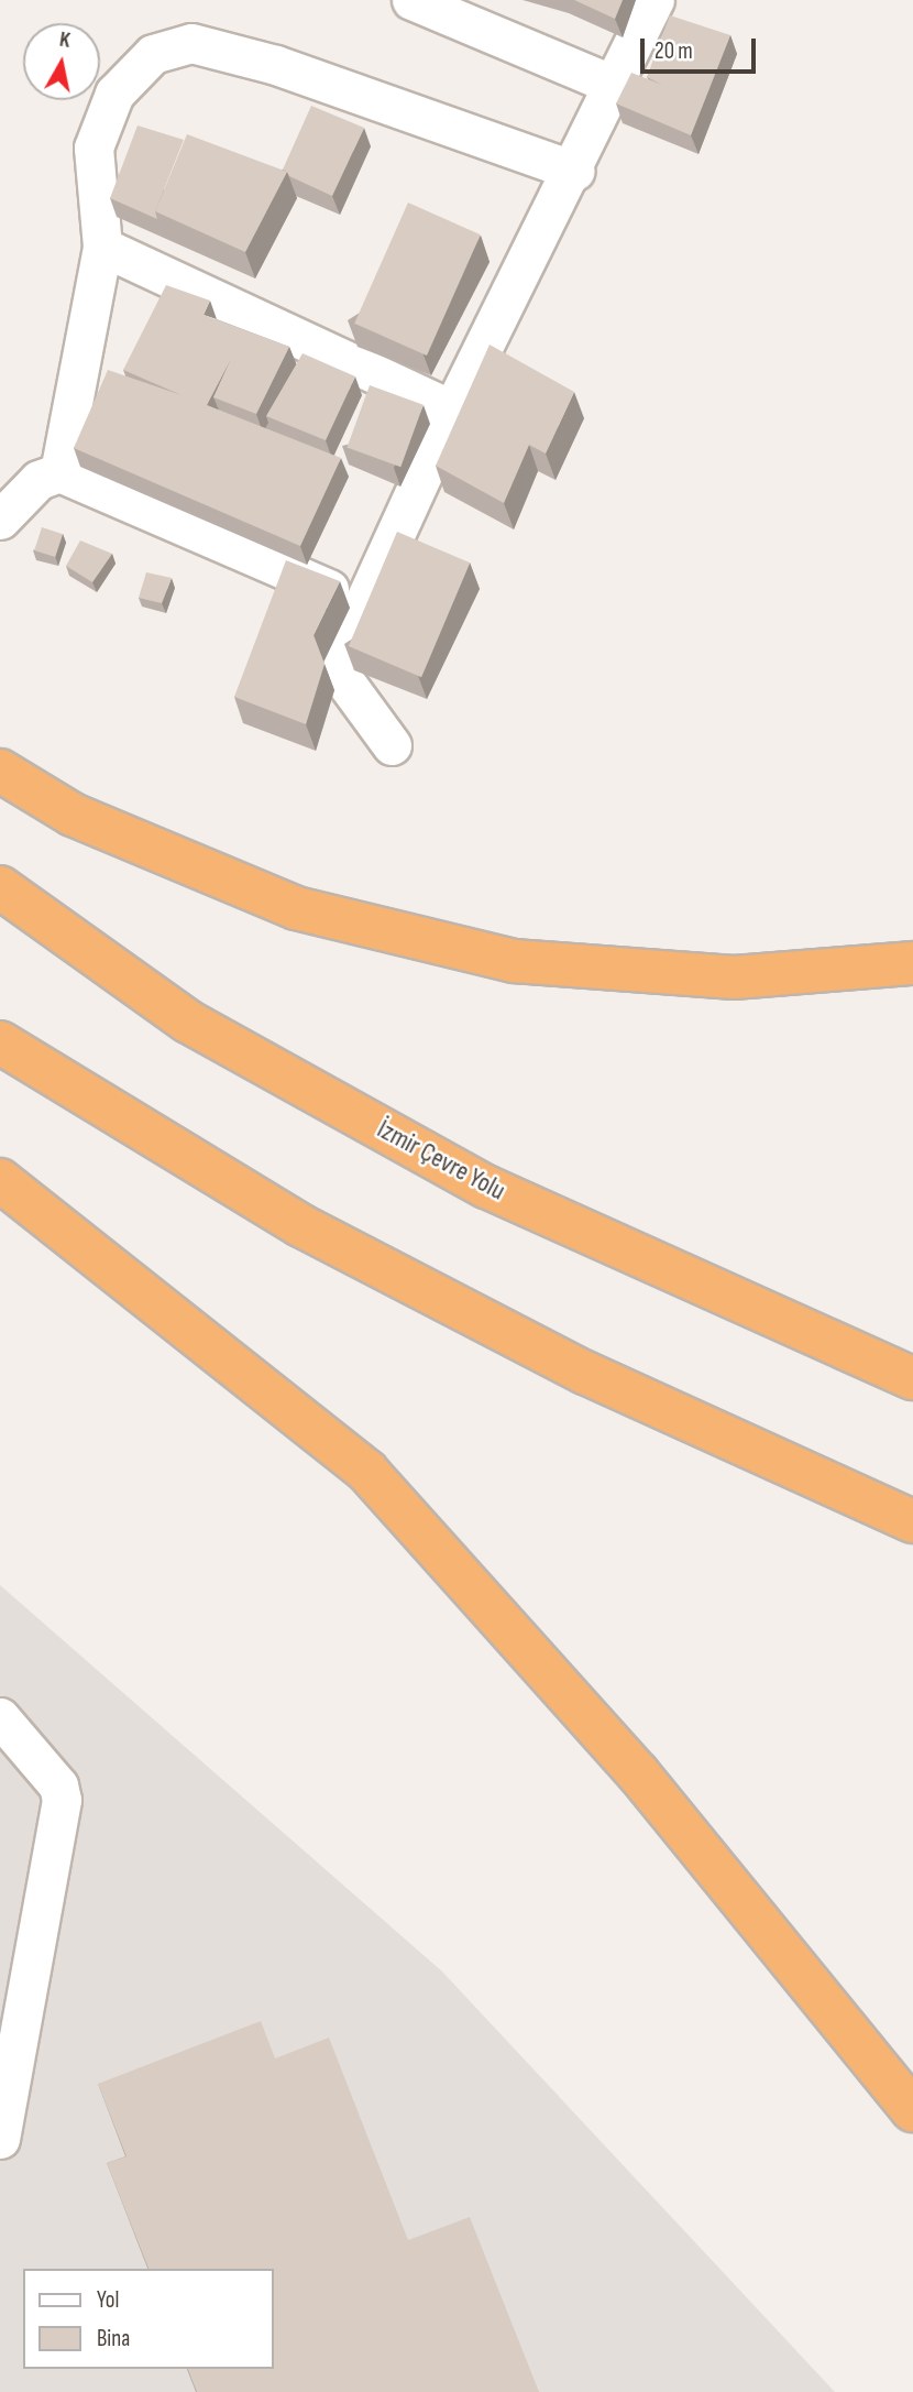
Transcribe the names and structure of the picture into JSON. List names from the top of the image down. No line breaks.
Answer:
{"streets":{"highway":["İzmir Çevre Yolu"]},"legend":["Yol","Bina"],"scale_bar":"20 m","north":"top"}
